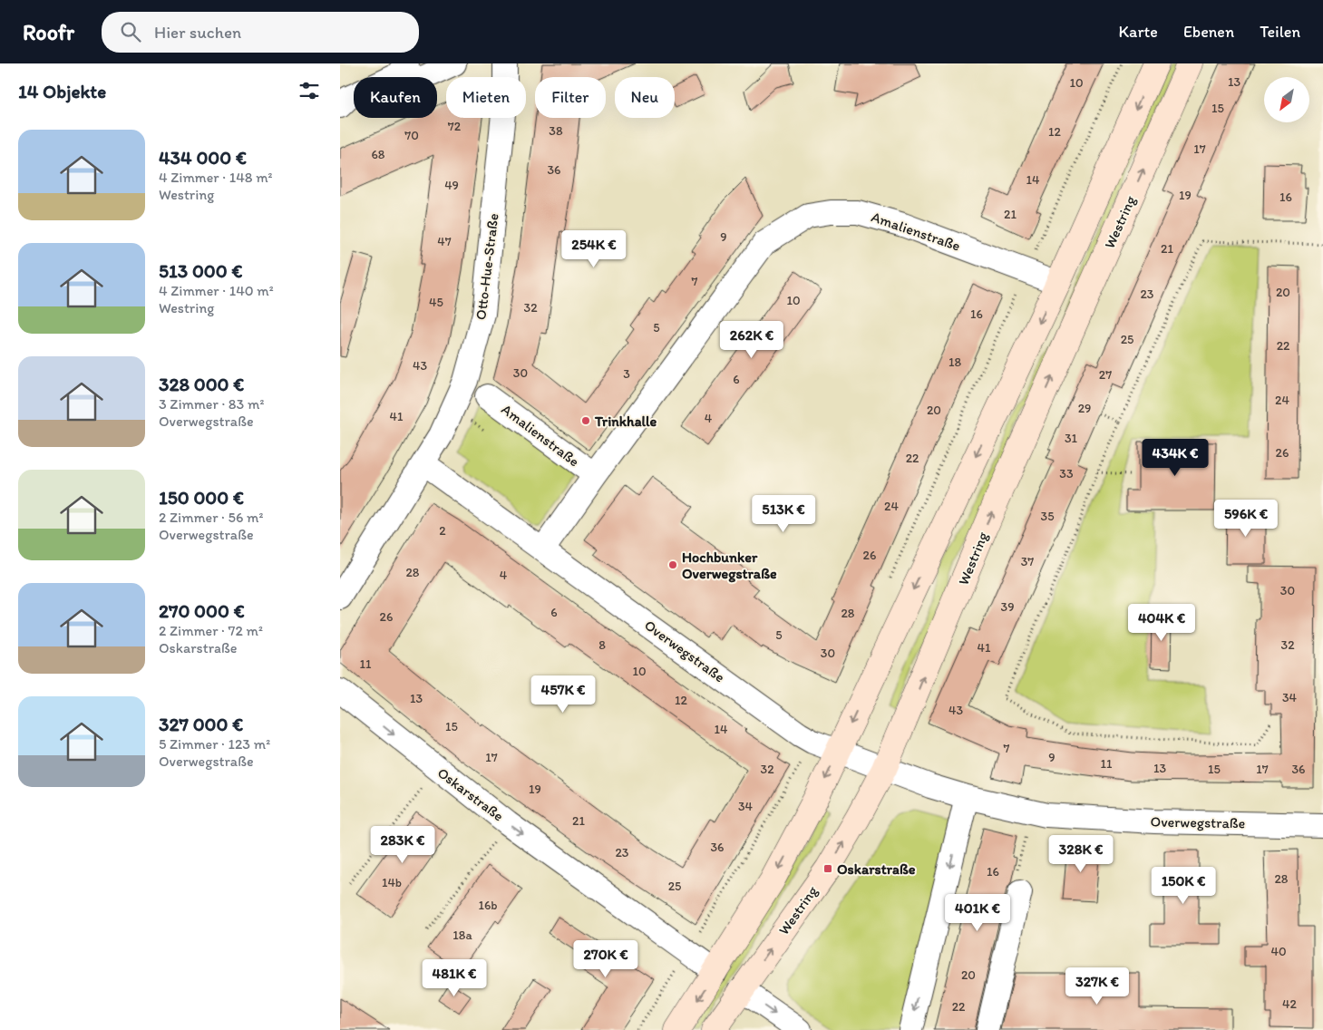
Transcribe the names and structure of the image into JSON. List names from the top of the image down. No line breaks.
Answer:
{"streets":{"main road":["Westring"],"street":["Amalienstraße","Otto-Hue-Straße","Overwegstraße","Oskarstraße"]},"crossings":[["Westring","Overwegstraße"],["Amalienstraße","Overwegstraße"],["Otto-Hue-Straße","Overwegstraße"]],"one_way":["Oskarstraße"],"places":{"other":["Trinkhalle","Hochbunker Overwegstraße"],"transit":["Oskarstraße"]},"house_numbers":["13","10","15","72","38","12","70","17","68","36","14","49","19","16","21","9","47","21","7","20","23","10","45","32","16","5","25","22","18","43","30","3","27","6","24","29","20","41","4","31","26","22","33","24","35","2","26","37","28","4","30","39","6","28","26","5","8","32","41","30","11","10","34","13","12","43","15","14","7","17","9","11","13","32","15","17","36","19","34","21","36","23","16","28","14b","25","16b","18a","40","20","42","22"],"north":"bottom left","page":{"header":"Roofr","search":"Hier suchen","nav":["Karte","Ebenen","Teilen"],"heading":"14 Objekte","chip":["Kaufen","Mieten","Filter","Neu"],"list":[{"name":"434 000 €","note":"4 Zimmer · 148 m² · Westring"},{"name":"513 000 €","note":"4 Zimmer · 140 m² · Westring"},{"name":"328 000 €","note":"3 Zimmer · 83 m² · Overwegstraße"},{"name":"150 000 €","note":"2 Zimmer · 56 m² · Overwegstraße"},{"name":"270 000 €","note":"2 Zimmer · 72 m² · Oskarstraße"},{"name":"327 000 €","note":"5 Zimmer · 123 m² · Overwegstraße"}],"price":["254K €","262K €","434K €","513K €","596K €","404K €","457K €","283K €","328K €","150K €","401K €","270K €","481K €","327K €"]}}
